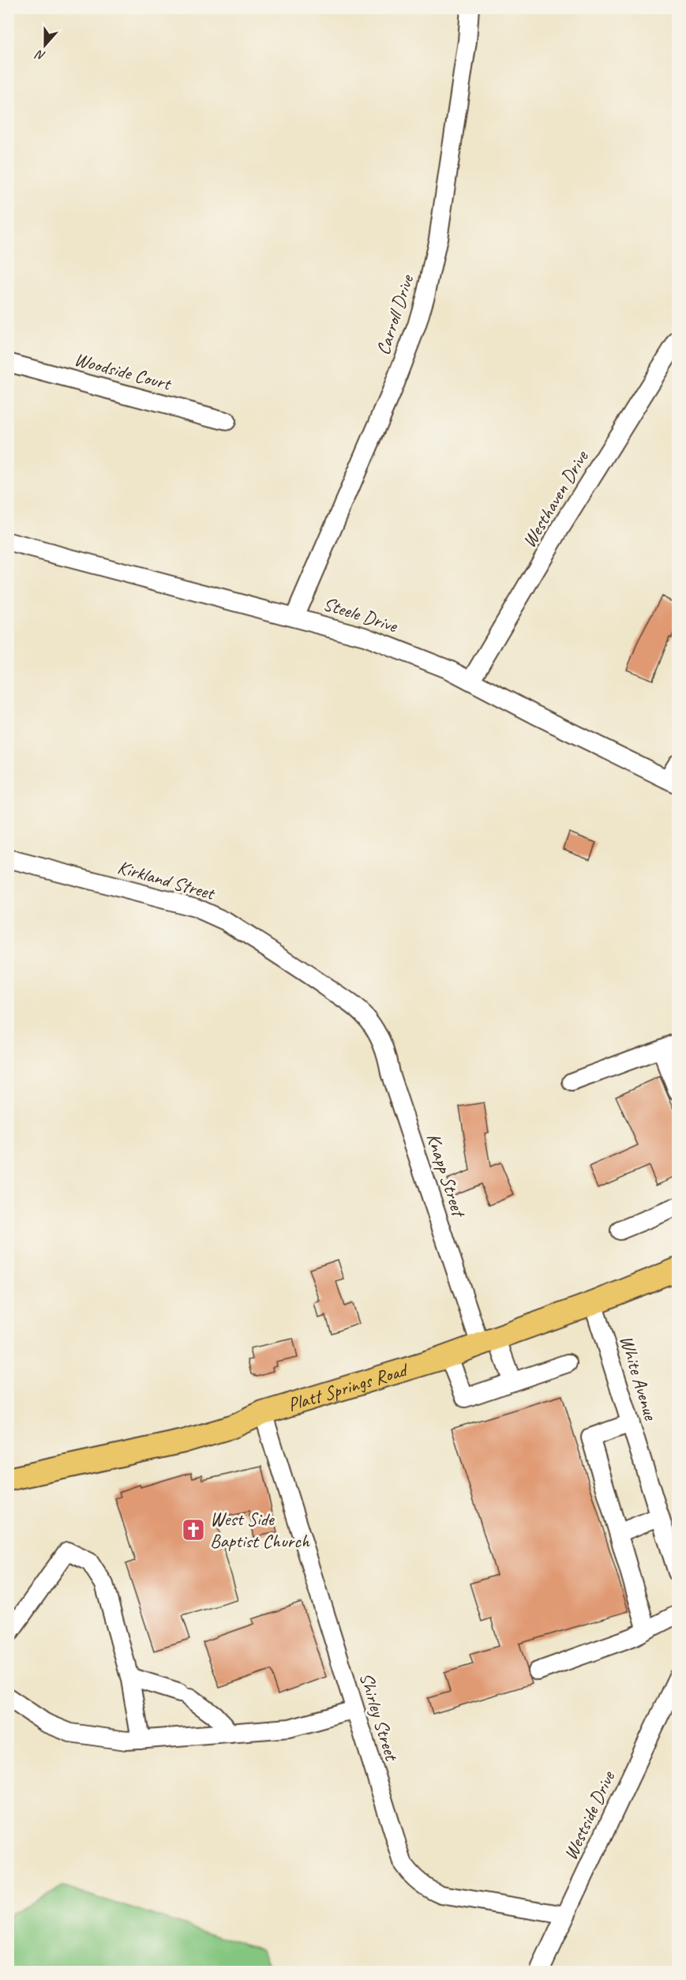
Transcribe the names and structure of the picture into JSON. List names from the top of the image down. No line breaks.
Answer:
{"streets":{"main road":["Platt Springs Road"],"street":["Carroll Drive","Woodside Court","Westhaven Drive","Steele Drive","Kirkland Street","Knapp Street","White Avenue","Shirley Street","Westside Drive"]},"crossings":[["Carroll Drive","Steele Drive"],["Westhaven Drive","Steele Drive"],["Kirkland Street","Knapp Street"],["Knapp Street","Platt Springs Road"],["White Avenue","Platt Springs Road"],["Platt Springs Road","Shirley Street"],["Shirley Street","Westside Drive"]],"places":{"church":["West Side Baptist Church"]},"north":"bottom"}
